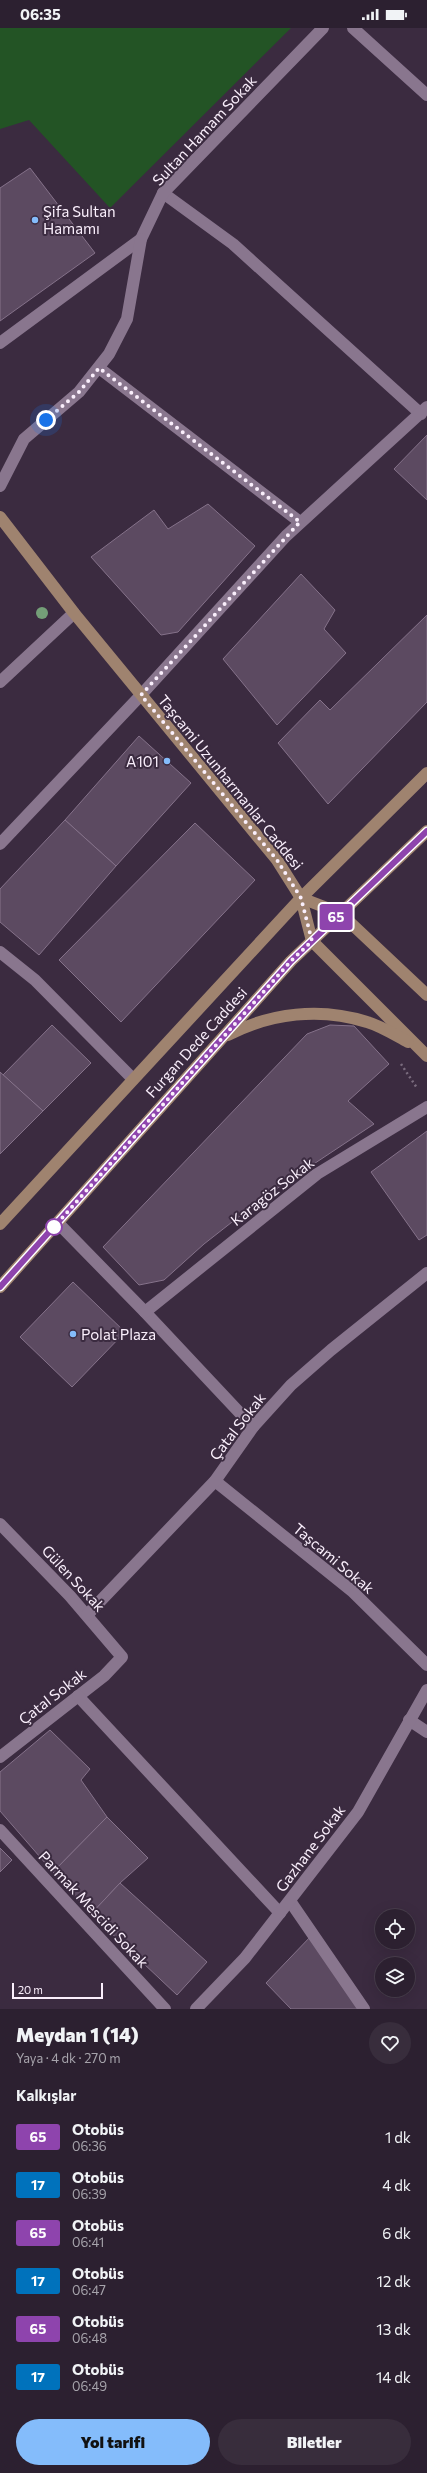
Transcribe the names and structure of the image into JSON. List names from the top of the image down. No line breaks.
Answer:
{"streets":{"main road":["Taşcami Uzunharmanlar Caddesi","Furgan Dede Caddesi"],"street":["Sultan Hamam Sokak","Karagöz Sokak","Çatal Sokak","Taşcami Sokak","Gülen Sokak","Gazhane Sokak","Parmak Mescidi Sokak"]},"crossings":[["Taşcami Uzunharmanlar Caddesi","Furgan Dede Caddesi"],["Çatal Sokak","Taşcami Sokak"],["Çatal Sokak","Gülen Sokak"]],"places":["Şifa Sultan Hamamı","A101","Polat Plaza"],"lines":["bus line 65"],"scale_bar":"20 m","page":{"status":"06:35","on_map":"65","scale":"20 m","heading":[["Meydan 1 (14)","Yaya · 4 dk · 270 m"],"Kalkışlar"],"list":[{"mark":"65","name":"Otobüs","note":"06:36","value":"1 dk"},{"mark":"17","name":"Otobüs","note":"06:39","value":"4 dk"},{"mark":"65","name":"Otobüs","note":"06:41","value":"6 dk"},{"mark":"17","name":"Otobüs","note":"06:47","value":"12 dk"},{"mark":"65","name":"Otobüs","note":"06:48","value":"13 dk"},{"mark":"17","name":"Otobüs","note":"06:49","value":"14 dk"}],"buttons":["Yol tarifi","Biletler"]}}
